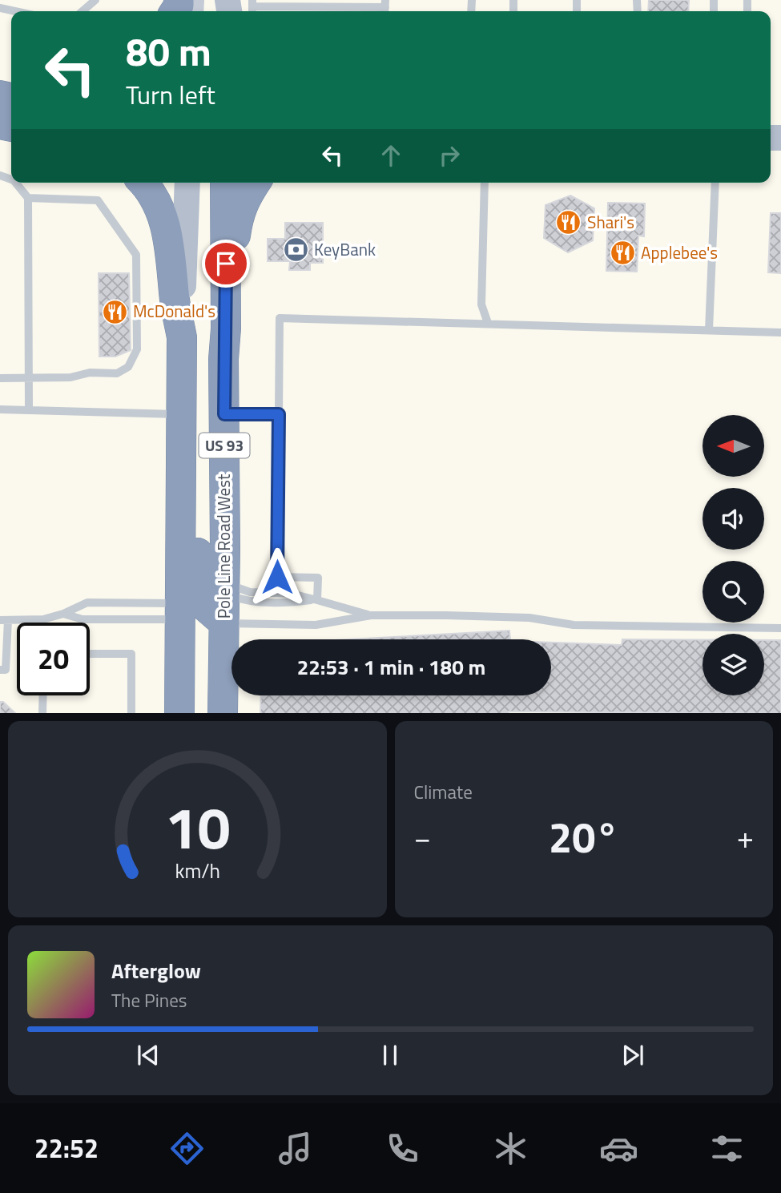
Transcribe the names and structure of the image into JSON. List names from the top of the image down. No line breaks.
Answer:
{"streets":{"highway":["US 93","Pole Line Road West"]},"places":{"restaurant":["Shari's","Applebee's","McDonald's"],"bank":["KeyBank"]},"north":"left","page":{"turn":["80 m","Turn left"],"limit":"20","trip":"22:53 · 1 min · 180 m","tile":"Climate","heat":["−","20°","+"],"song":["Afterglow","The Pines"],"tabs":"22:52","gauge":["10","km/h"]}}
